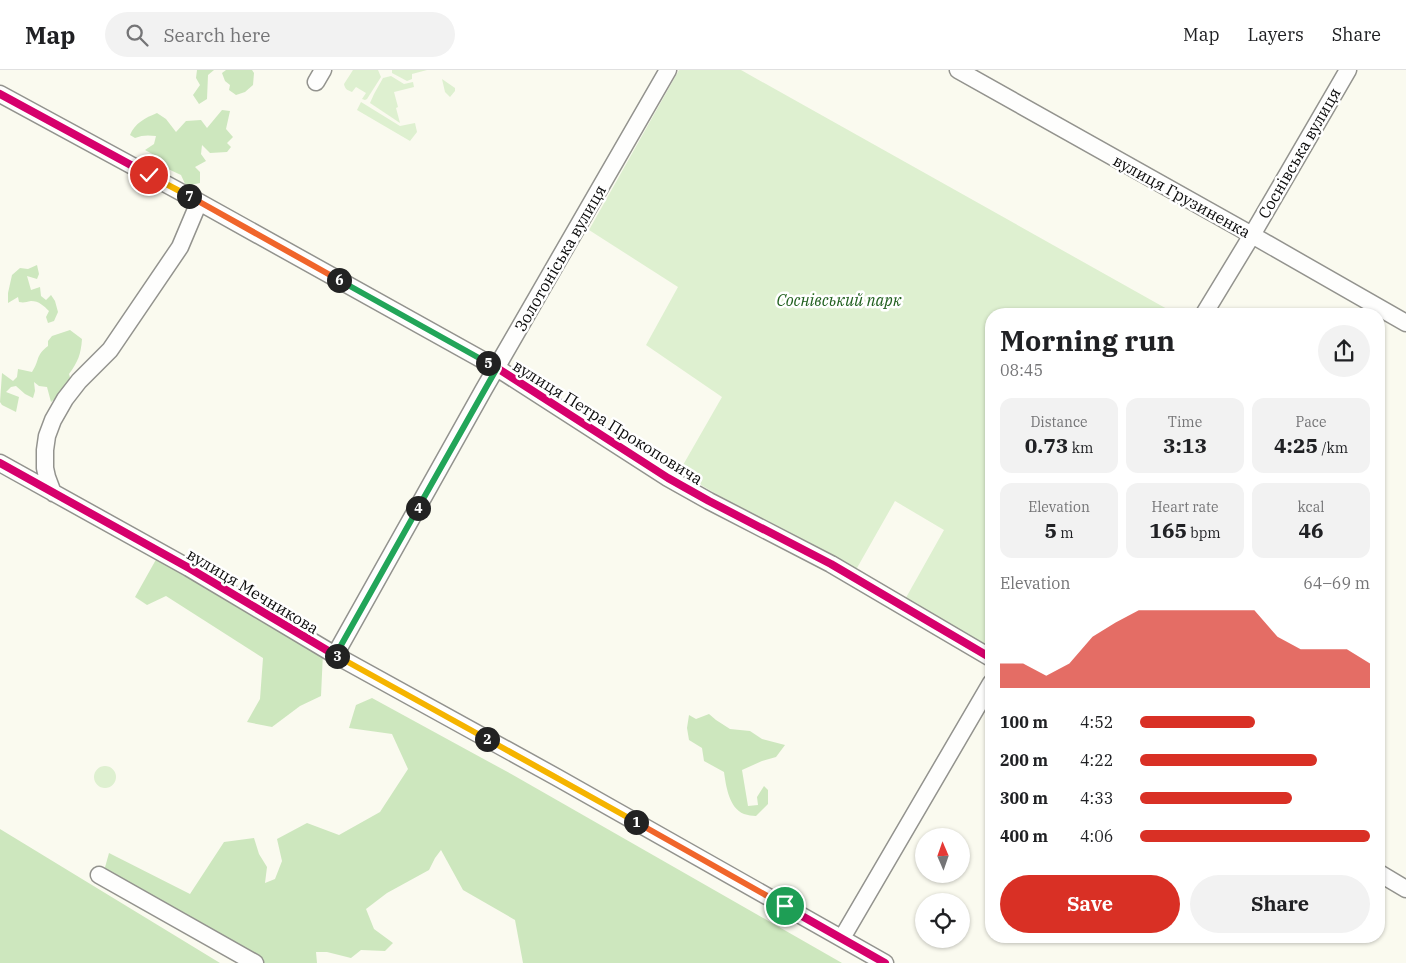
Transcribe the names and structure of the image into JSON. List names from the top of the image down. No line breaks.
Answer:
{"streets":{"street":["Соснівська вулиця","вулиця Грузиненка","Золотоніська вулиця","вулиця Петра Прокоповича","вулиця Мечникова"]},"crossings":[["Соснівська вулиця","вулиця Грузиненка"],["Золотоніська вулиця","вулиця Петра Прокоповича"],["Золотоніська вулиця","вулиця Мечникова"]],"parks":["Соснівський парк"],"north":"top","page":{"header":"Map","search":"Search here","nav":["Map","Layers","Share"],"pins":["7","6","5","4","3","2","1"],"heading":["Morning run","08:45"],"stats":[["Distance","0.73 km"],["Time","3:13"],["Pace","4:25 /km"],["Elevation","5 m"],["Heart rate","165 bpm"],["kcal","46"]],"chart":["Elevation","64–69 m"],"list":[{"name":"100 m","note":"4:52"},{"name":"200 m","note":"4:22"},{"name":"300 m","note":"4:33"},{"name":"400 m","note":"4:06"}],"buttons":["Save","Share"]}}
